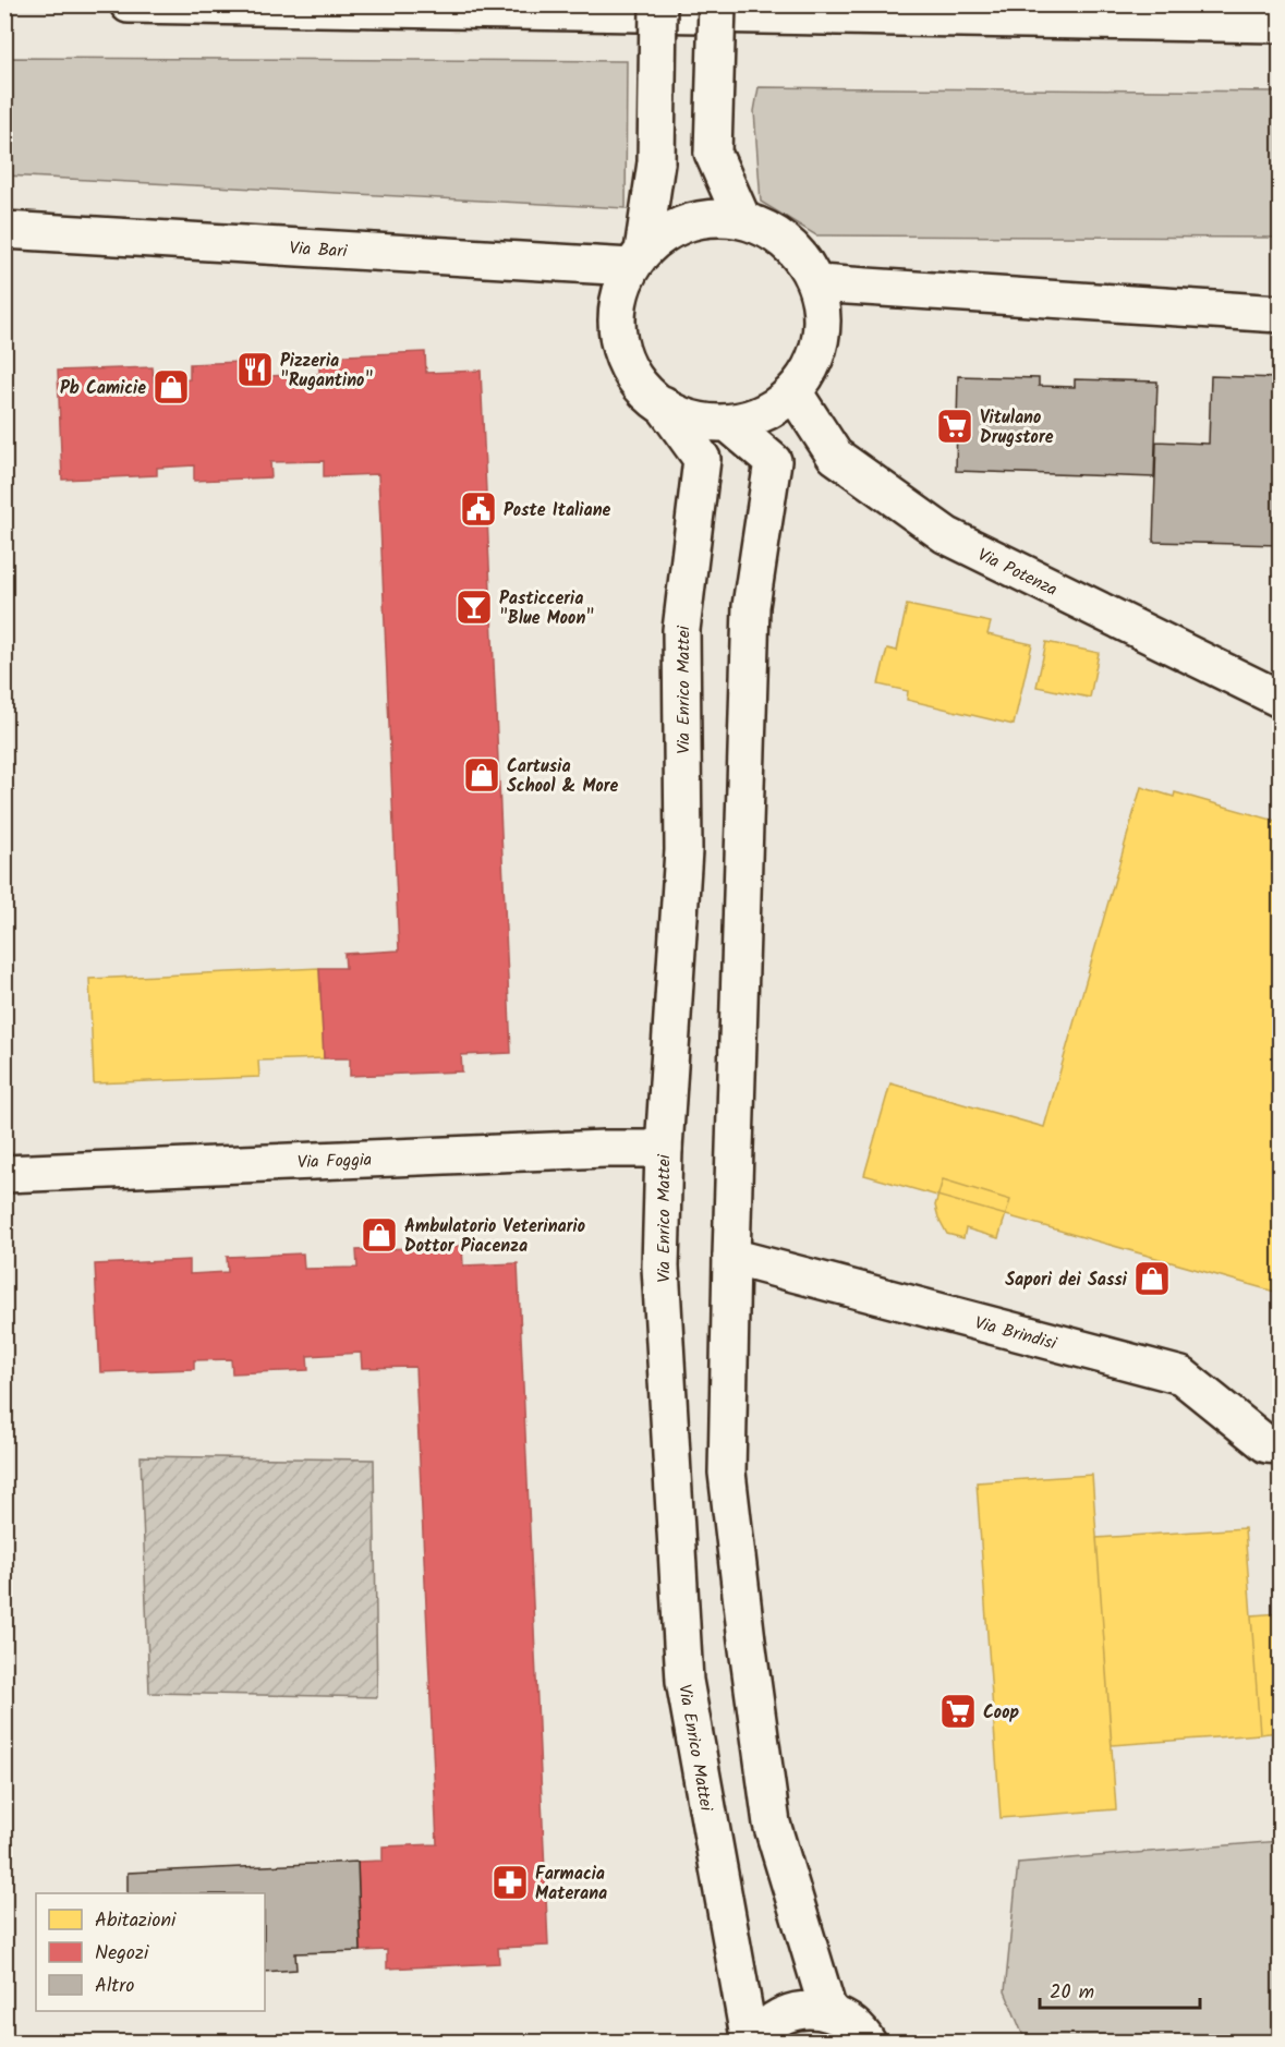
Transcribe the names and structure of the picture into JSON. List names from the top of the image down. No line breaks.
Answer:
{"streets":{"main road":["Via Bari","Via Potenza","Via Enrico Mattei","Via Foggia","Via Brindisi"]},"crossings":[["Via Bari","Via Potenza"],["Via Bari","Via Enrico Mattei"],["Via Potenza","Via Enrico Mattei"],["Via Enrico Mattei","Via Foggia"]],"places":{"restaurant":["Pizzeria \"Rugantino\""],"shop":["Pb Camicie","Cartusia School & More","Ambulatorio Veterinario Dottor Piacenza","Sapori dei Sassi"],"supermarket":["Vitulano Drugstore","Coop"],"public building":["Poste Italiane"],"bar":["Pasticceria \"Blue Moon\""],"pharmacy":["Farmacia Materana"]},"legend":["Abitazioni","Negozi","Altro"],"scale_bar":"20 m"}
